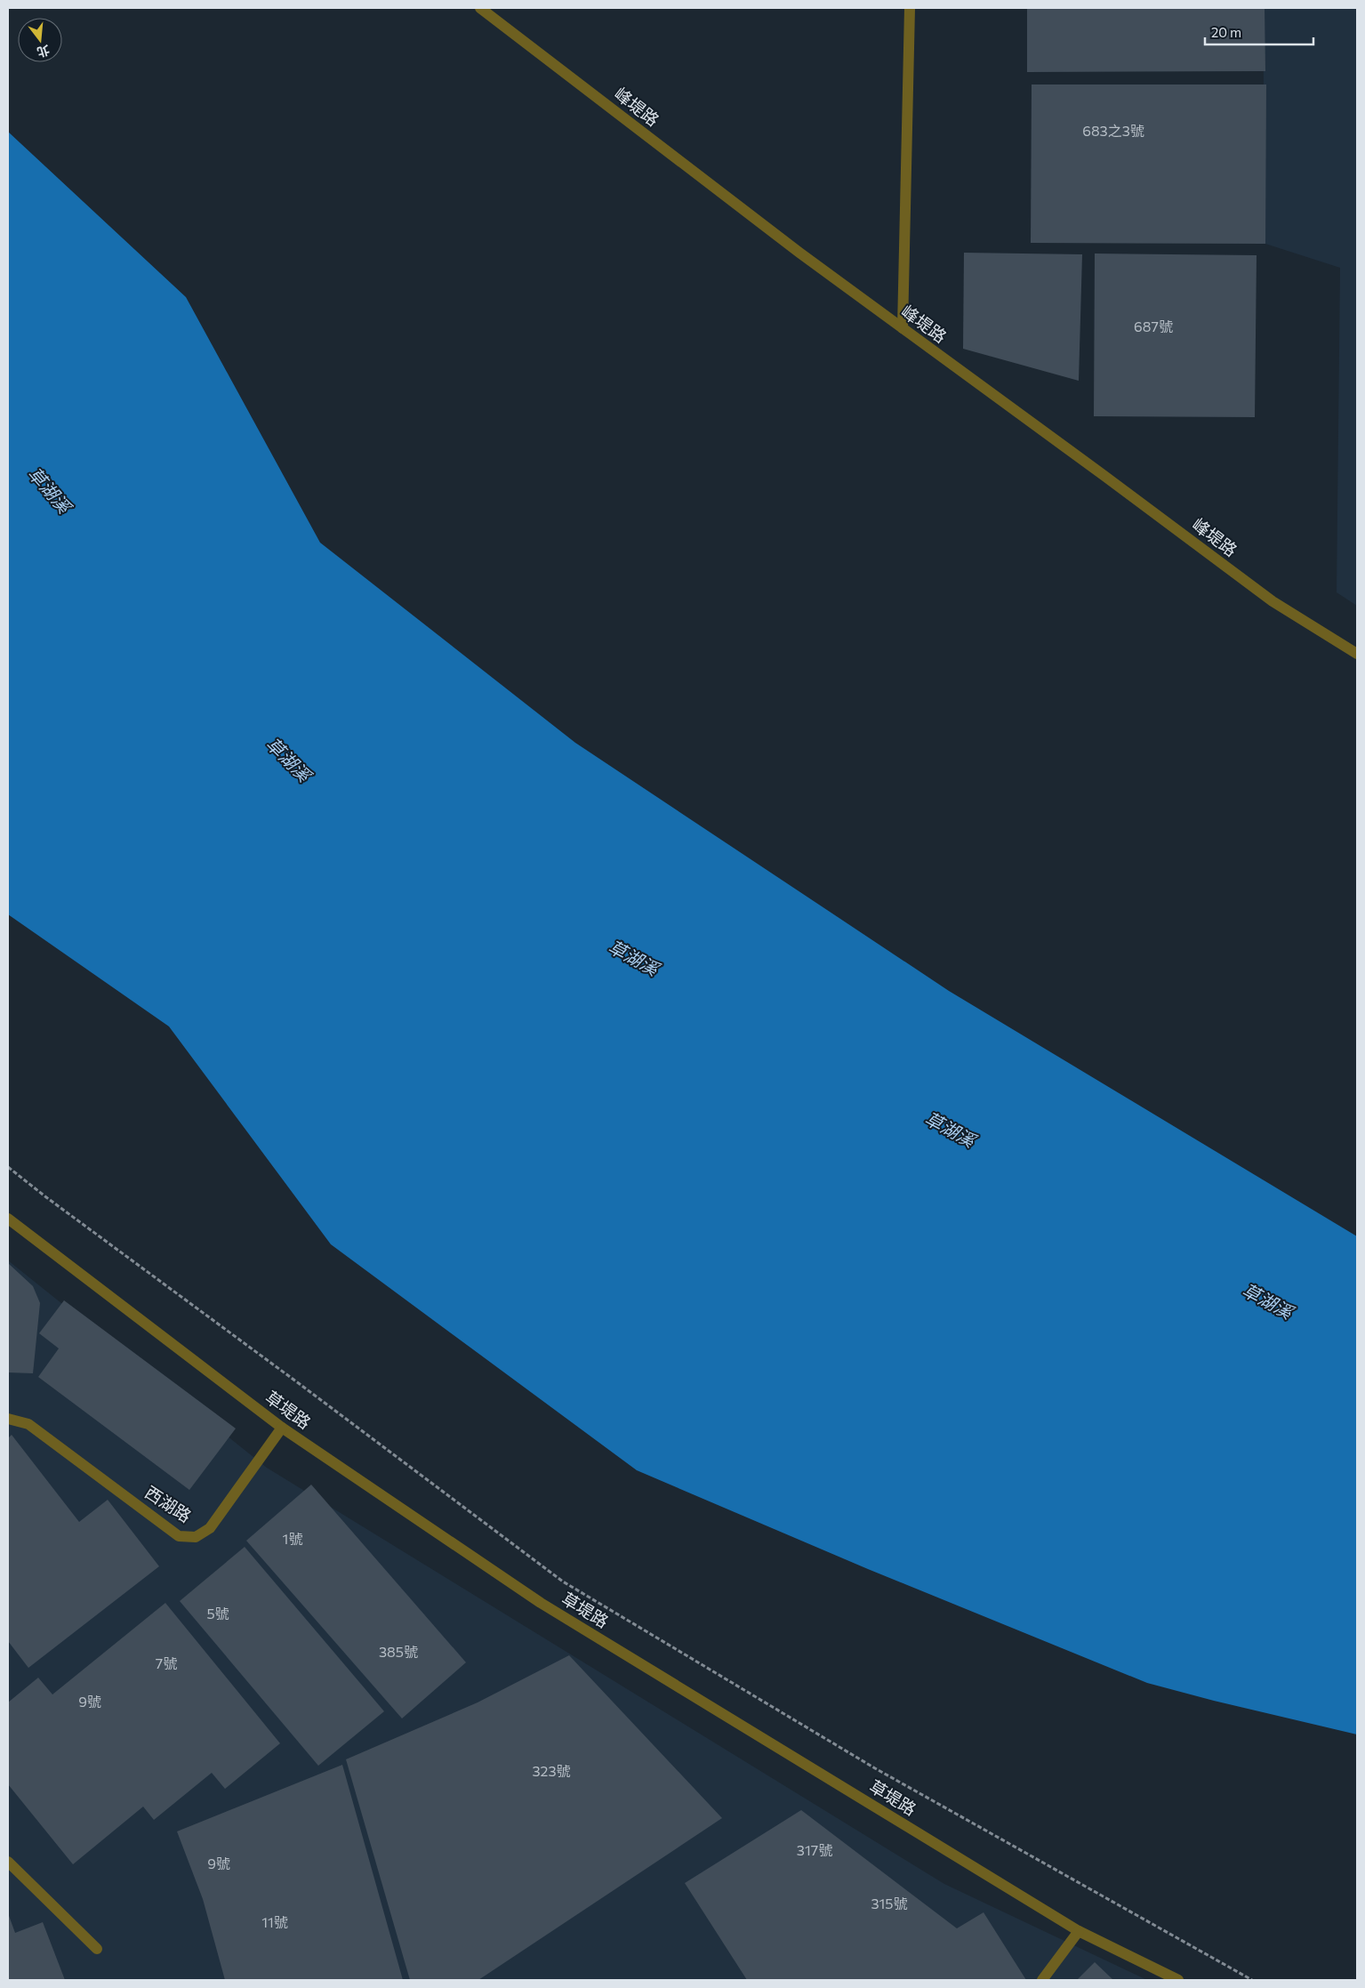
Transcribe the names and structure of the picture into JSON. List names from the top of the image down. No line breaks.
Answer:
{"streets":{"street":["峰堤路","草堤路","西湖路"]},"crossings":[["草堤路","西湖路"]],"water":["草湖溪"],"house_numbers":["683之3號","687號","1號","5號","385號","7號","9號","323號","317號","9號","315號","11號"],"scale_bar":"20 m","north":"bottom"}
